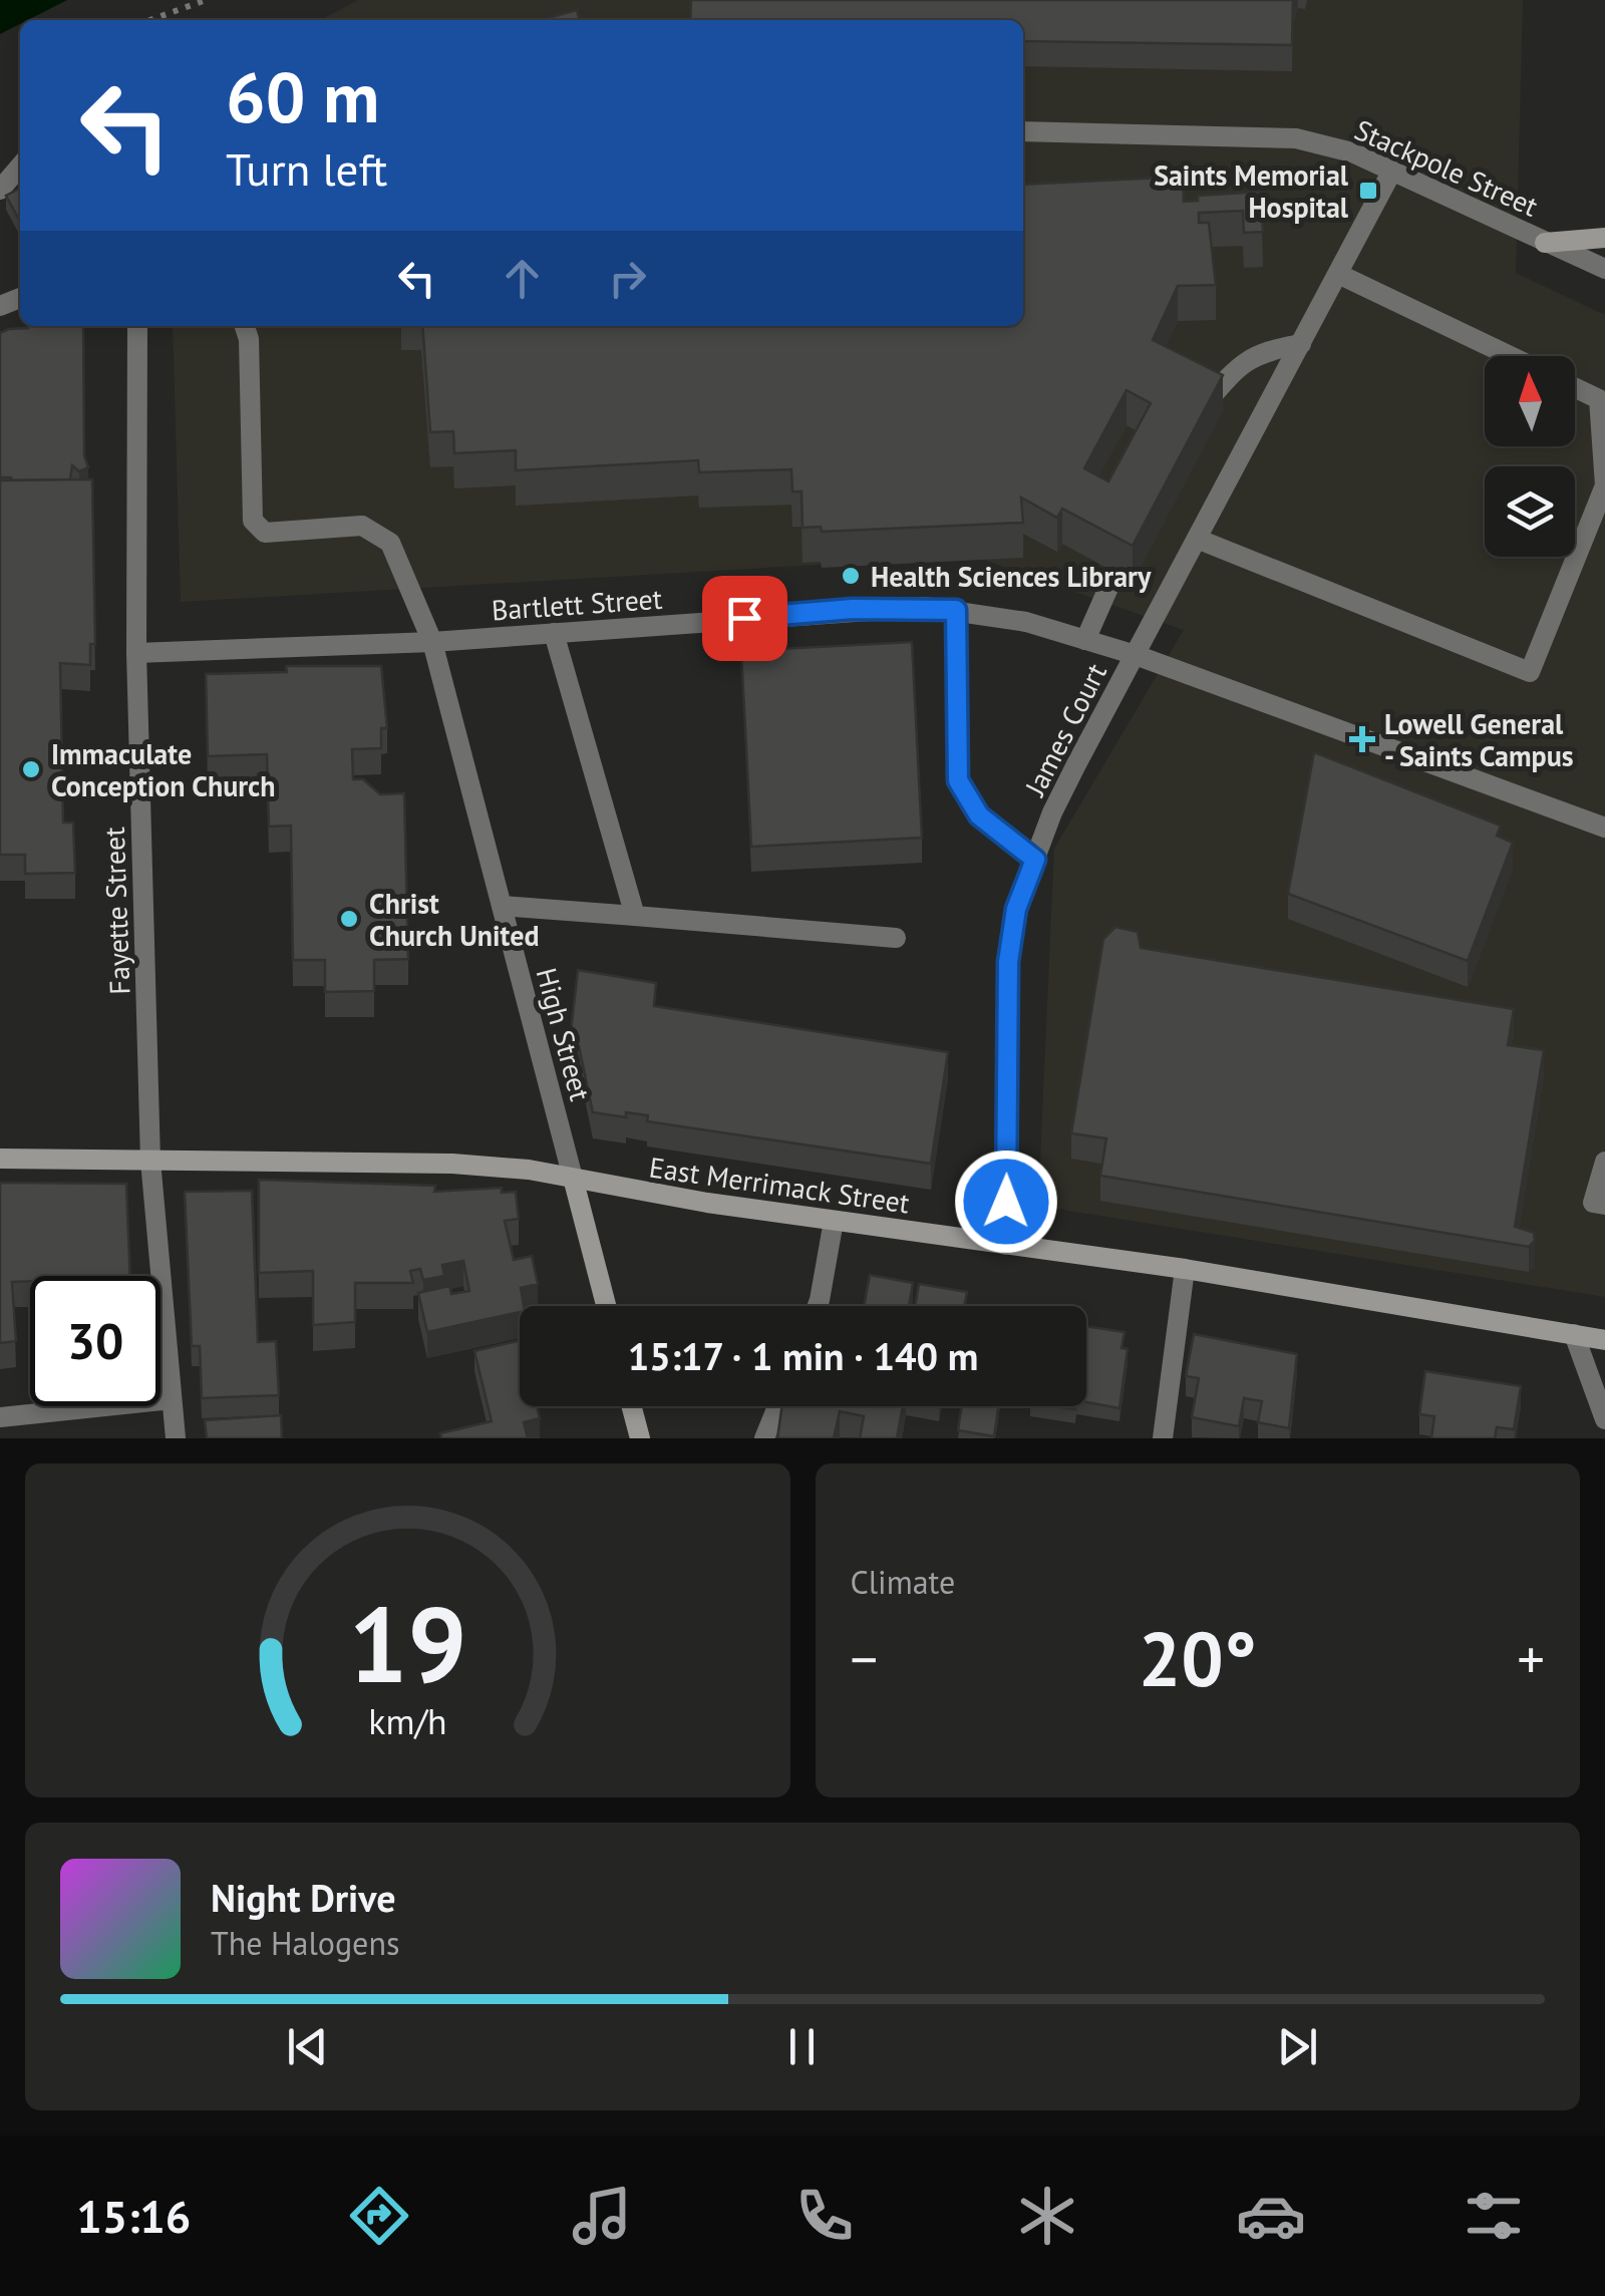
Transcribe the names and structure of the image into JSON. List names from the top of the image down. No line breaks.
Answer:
{"streets":{"main road":["High Street","East Merrimack Street"],"street":["Stackpole Street","Bartlett Street","James Court","Fayette Street"]},"crossings":[["Stackpole Street","James Court"],["Bartlett Street","James Court"],["Bartlett Street","Fayette Street"],["Bartlett Street","High Street"],["James Court","East Merrimack Street"],["Fayette Street","East Merrimack Street"],["High Street","East Merrimack Street"]],"places":{"transit":["Saints Memorial Hospital"],"other":["Health Sciences Library","Immaculate Conception Church","Christ Church United"],"health":["Lowell General - Saints Campus"]},"north":"top","page":{"turn":["60 m","Turn left"],"limit":"30","trip":"15:17 · 1 min · 140 m","tile":"Climate","heat":["−","20°","+"],"song":["Night Drive","The Halogens"],"tabs":"15:16","gauge":["19","km/h"]}}
